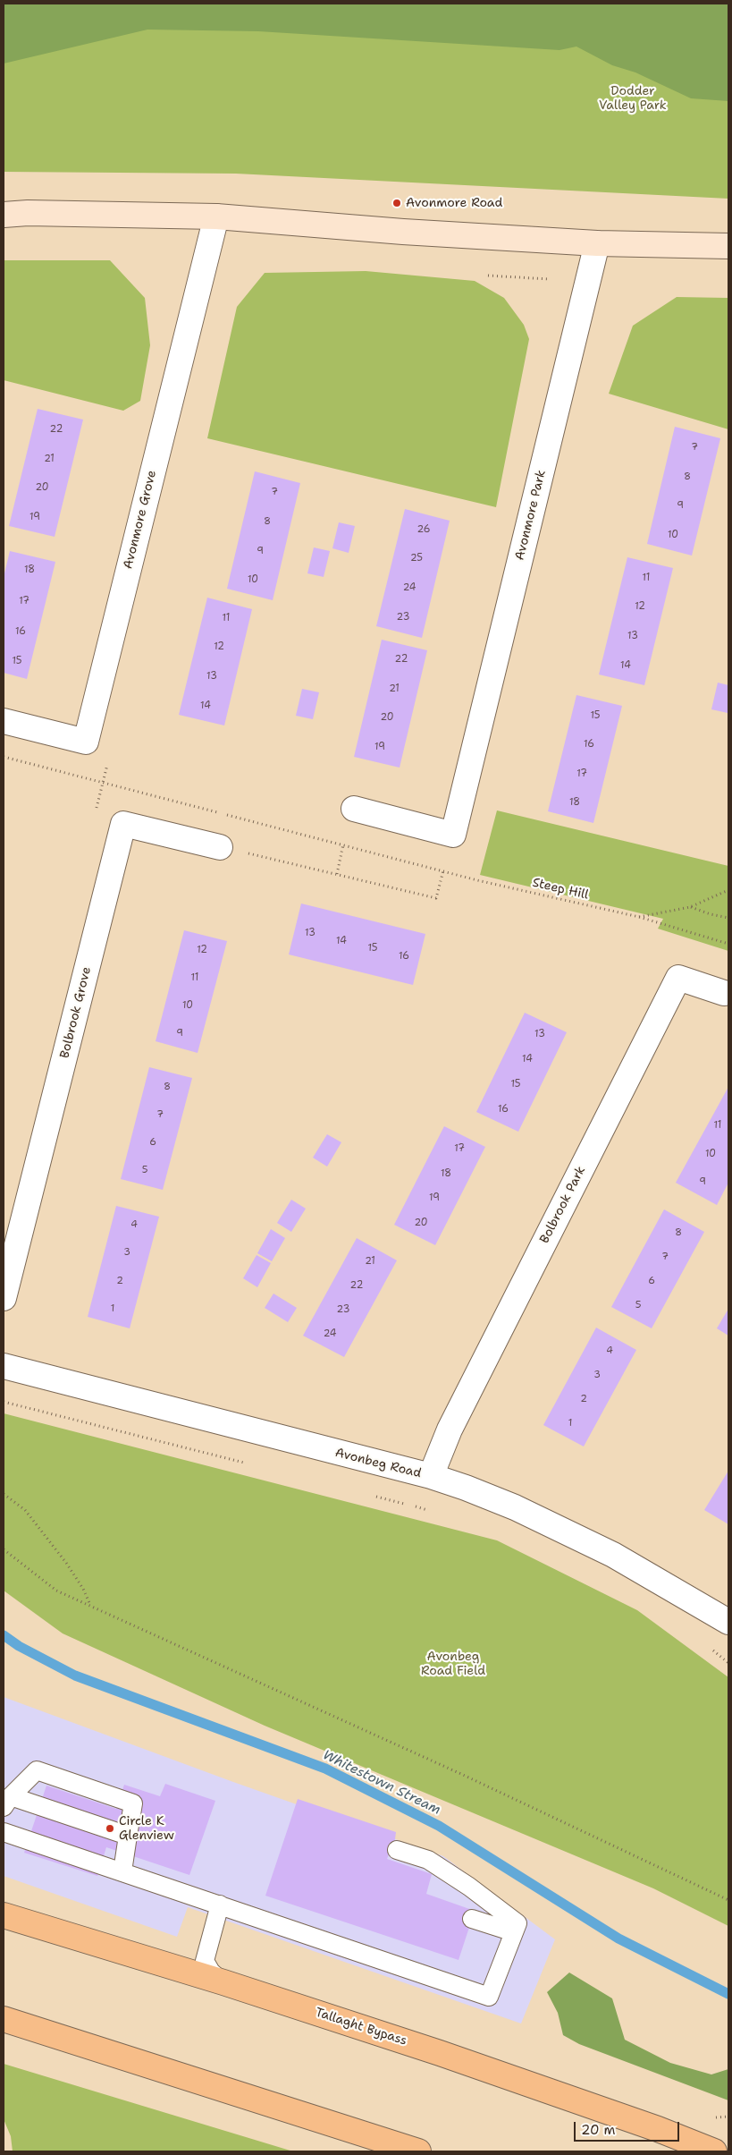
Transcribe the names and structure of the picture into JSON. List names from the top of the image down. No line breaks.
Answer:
{"streets":{"main road":["Tallaght Bypass"],"street":["Avonmore Park","Avonmore Grove","Bolbrook Grove","Bolbrook Park","Avonbeg Road"],"path":["Steep Hill"]},"crossings":[["Bolbrook Park","Avonbeg Road"]],"water":["Whitestown Stream"],"parks":["Dodder Valley Park","Avonbeg Road Field"],"places":["Avonmore Road","Circle K Glenview"],"house_numbers":["22","7","21","8","20","7","9","19","8","26","10","9","25","18","11","10","24","17","12","23","11","16","13","12","22","15","14","13","21","14","15","20","16","19","17","18","13","14","15","12","16","11","10","9","13","14","15","8","16","7","11","6","17","10","5","18","9","19","20","4","8","3","7","21","2","6","22","5","1","23","24","4","3","2","1"],"scale_bar":"20 m"}
